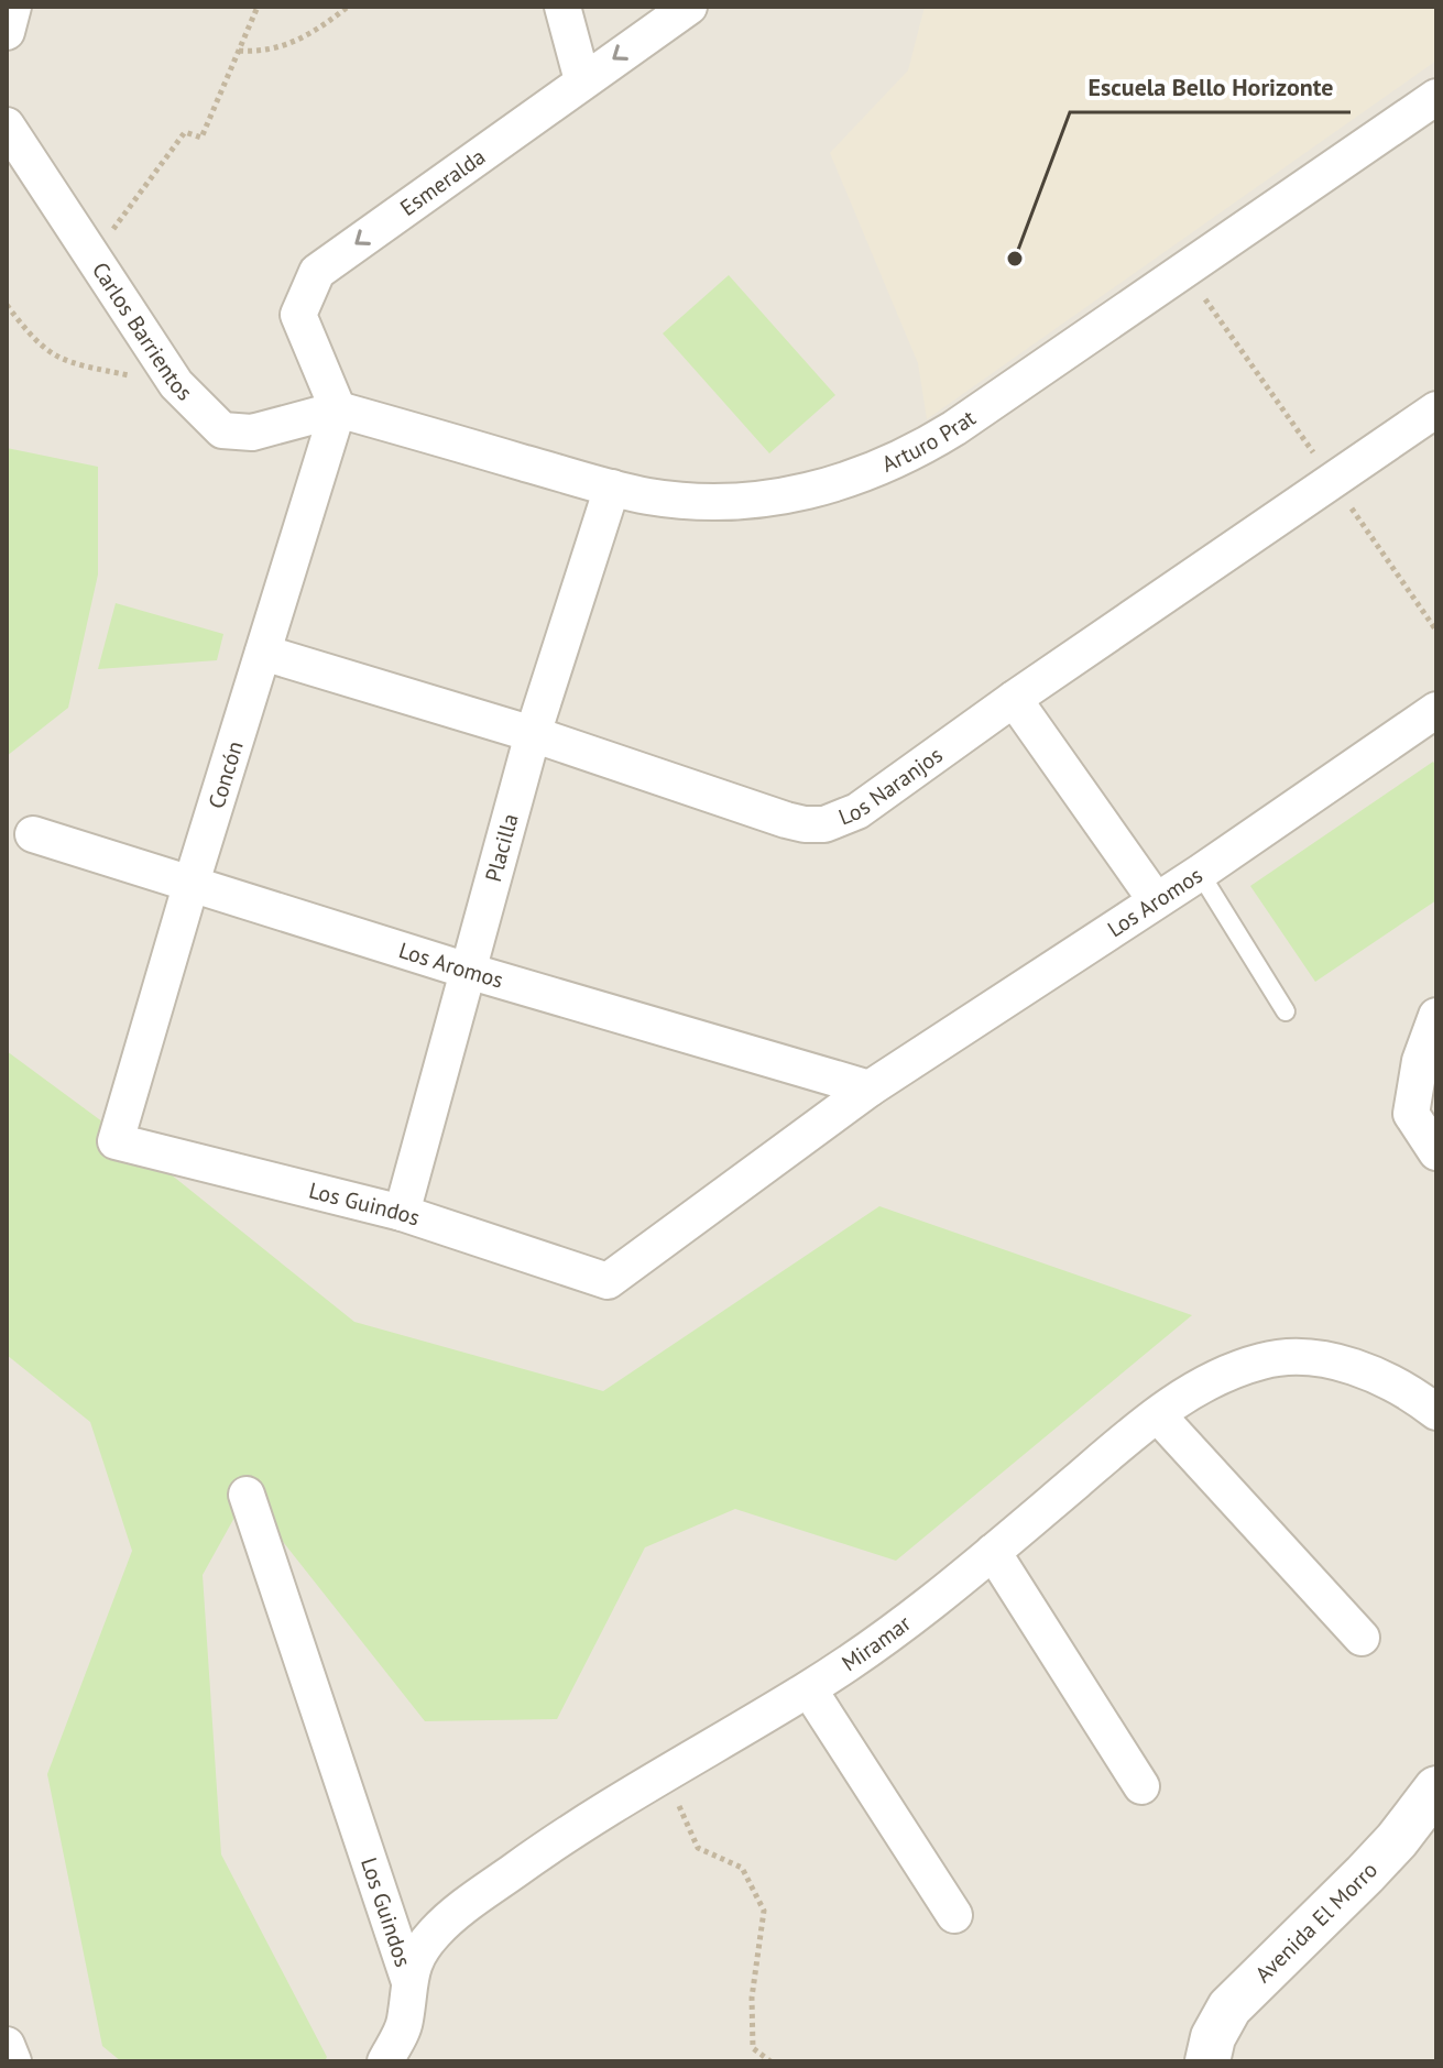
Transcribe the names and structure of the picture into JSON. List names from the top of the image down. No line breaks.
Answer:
{"streets":{"street":["Esmeralda","Carlos Barrientos","Arturo Prat","Concón","Los Naranjos","Placilla","Los Aromos","Los Guindos","Miramar","Avenida El Morro"]},"crossings":[["Esmeralda","Carlos Barrientos"],["Esmeralda","Arturo Prat"],["Esmeralda","Concón"],["Carlos Barrientos","Arturo Prat"],["Carlos Barrientos","Concón"],["Arturo Prat","Concón"],["Arturo Prat","Placilla"],["Concón","Los Naranjos"],["Concón","Los Aromos"],["Concón","Los Guindos"],["Los Naranjos","Placilla"],["Placilla","Los Aromos"],["Placilla","Los Guindos"],["Los Aromos","Los Guindos"],["Los Guindos","Miramar"]],"one_way":["Esmeralda"],"places":["Escuela Bello Horizonte"]}
